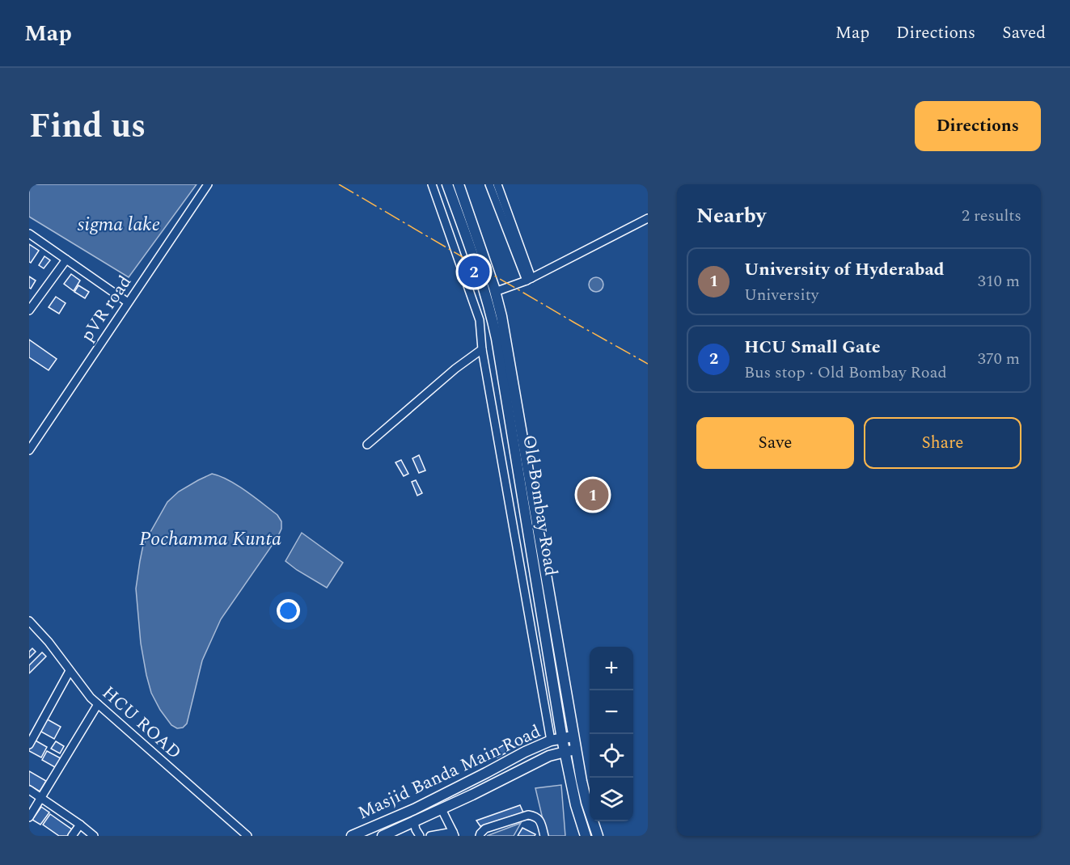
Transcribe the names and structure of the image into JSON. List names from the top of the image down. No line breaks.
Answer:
{"streets":{"main road":["Old Bombay Road","Masjid Banda Main Road"],"street":["pVR road","HCU ROAD"]},"crossings":[["Old Bombay Road","Masjid Banda Main Road"]],"water":["sigma lake","Pochamma Kunta"],"page":{"header":"Map","nav":["Map","Directions","Saved"],"title":"Find us","buttons":["Directions",["Save","Share"]],"heading":["Nearby","2 results"],"list":[{"mark":"1","name":"University of Hyderabad","note":"University","value":"310 m"},{"mark":"2","name":"HCU Small Gate","note":"Bus stop · Old Bombay Road","value":"370 m"}],"pins":["2","1"],"map_buttons":["+","−"]}}
